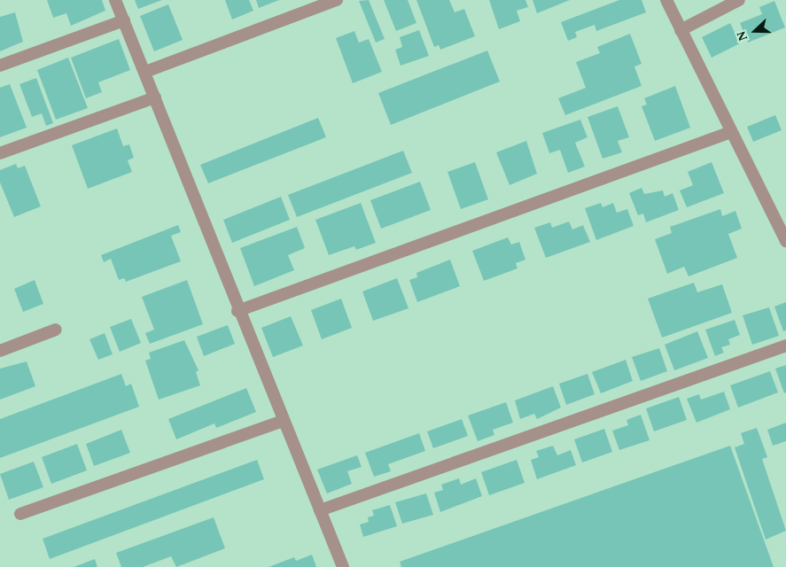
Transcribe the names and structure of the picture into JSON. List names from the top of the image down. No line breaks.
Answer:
{"north":"left"}
